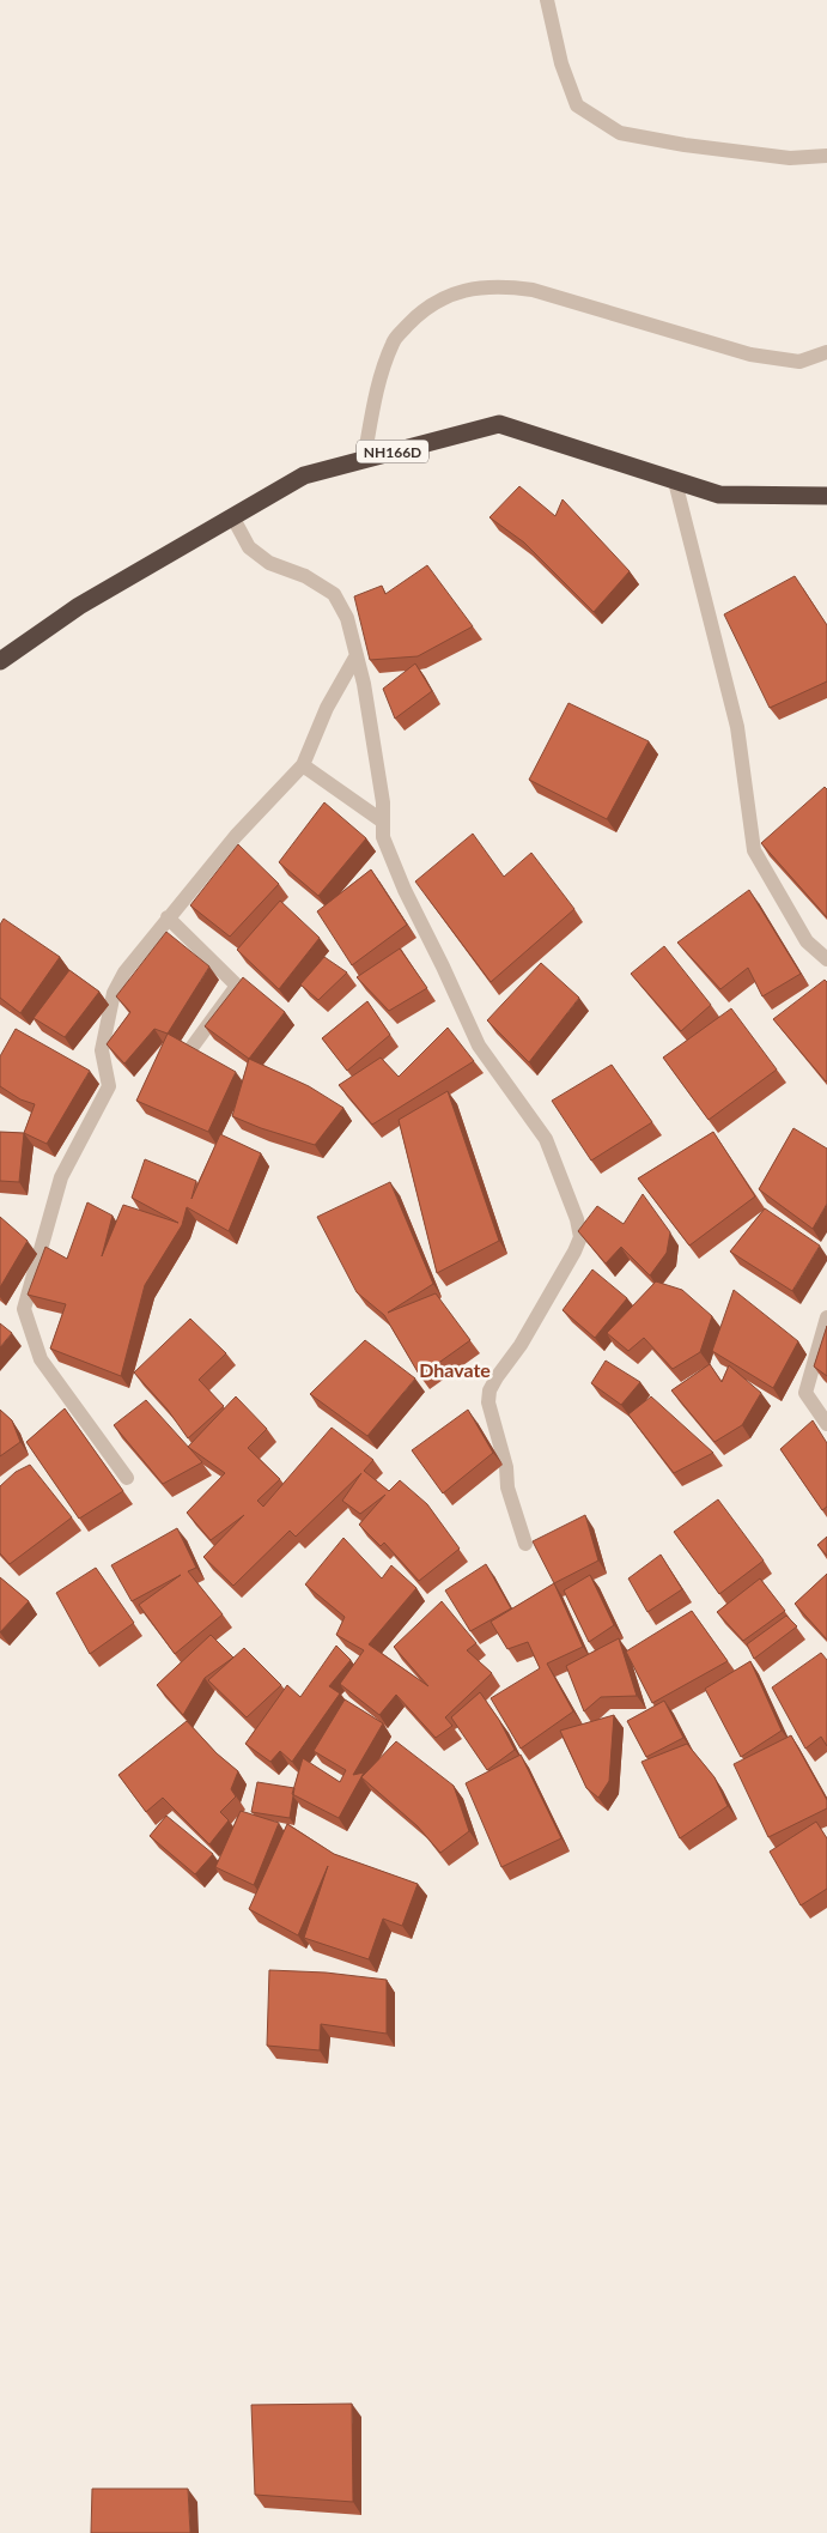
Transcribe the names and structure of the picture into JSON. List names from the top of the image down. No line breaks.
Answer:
{"streets":{"highway":["NH166D"]},"districts":["Dhavate"]}
